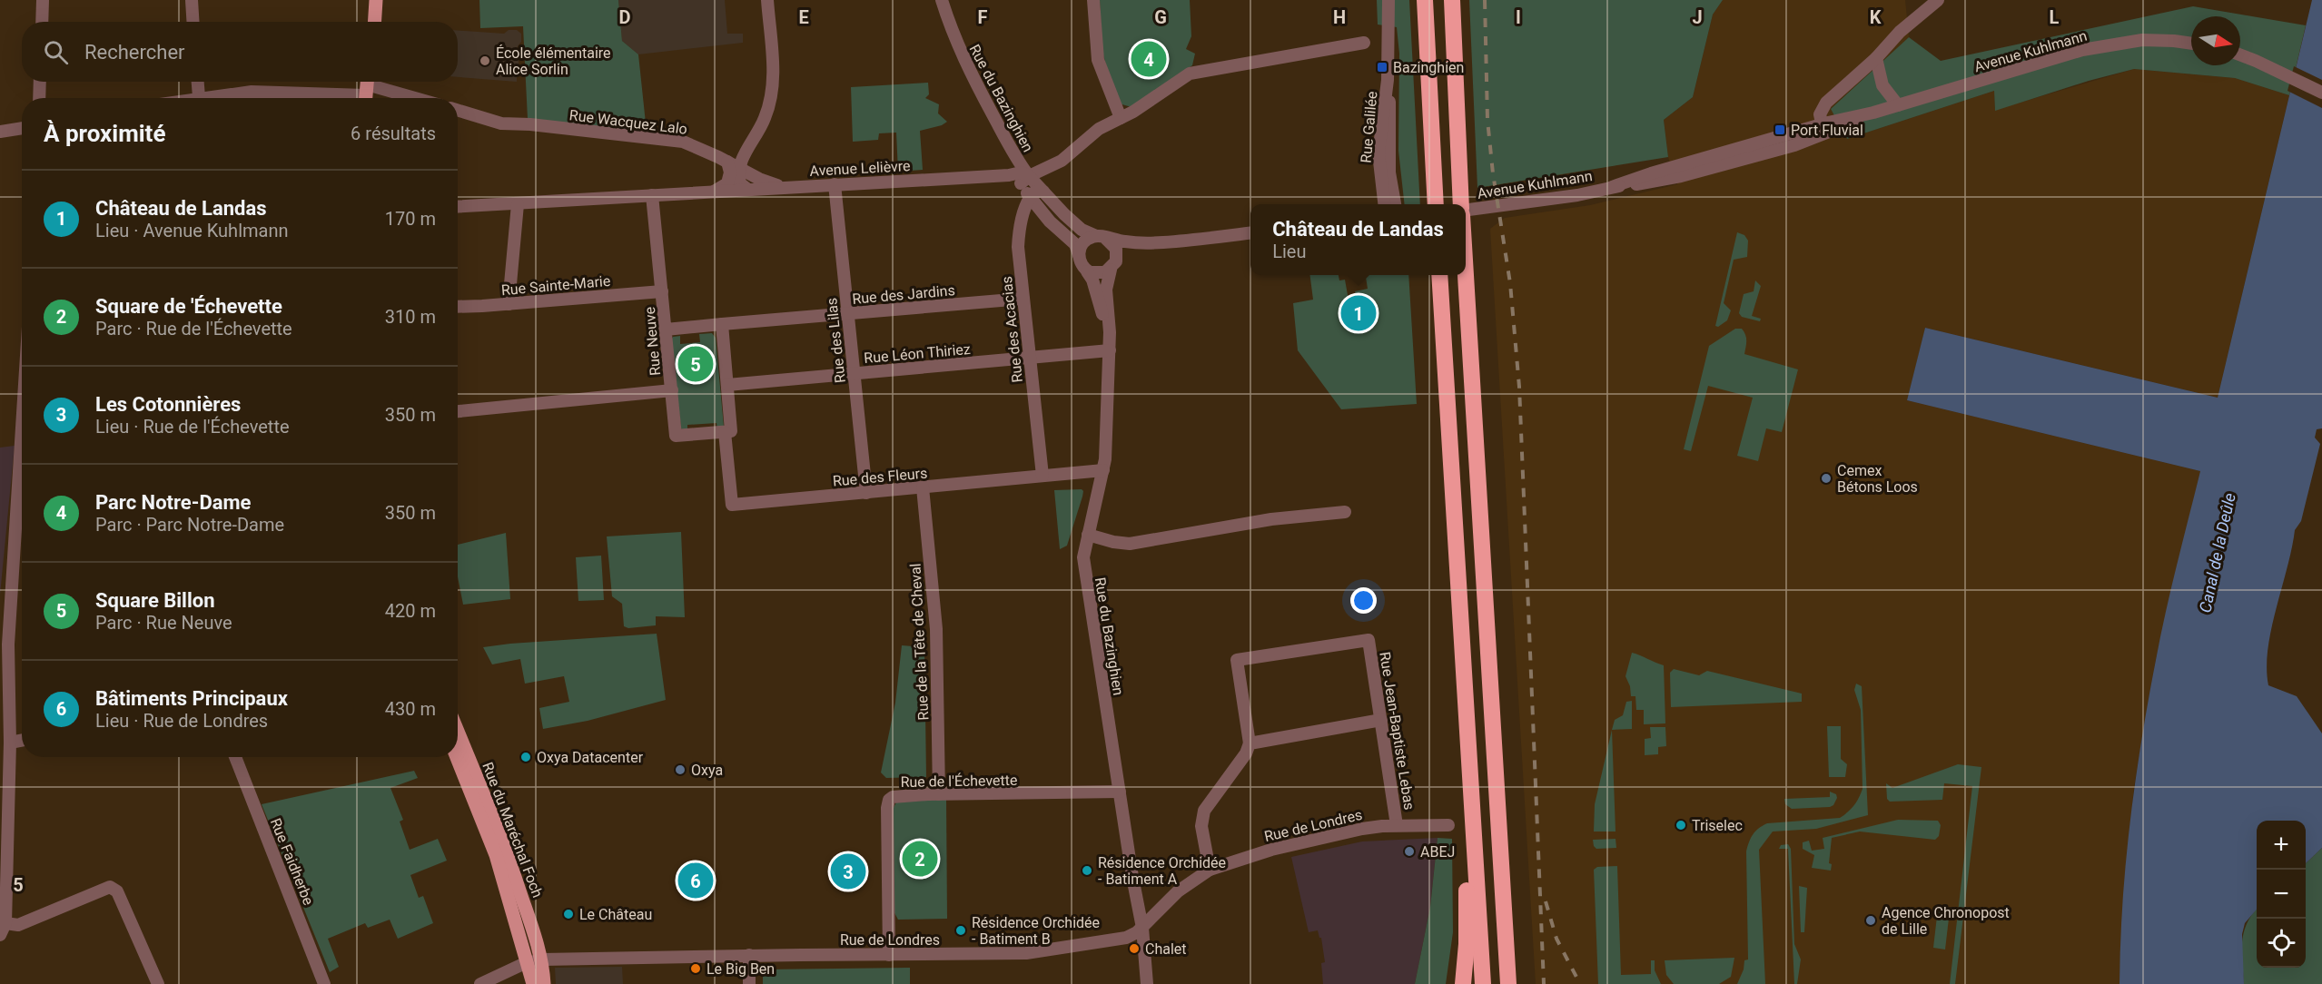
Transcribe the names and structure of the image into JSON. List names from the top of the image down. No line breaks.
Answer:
{"streets":{"main road":["Rue du Maréchal Foch"],"street":["Avenue Kuhlmann","Rue du Bazinghien","Rue Wacquez Lalo","Rue Galilée","Avenue Lelièvre","Rue Sainte-Marie","Rue des Jardins","Rue des Acacias","Rue des Lilas","Rue Neuve","Rue Léon Thiriez","Rue des Fleurs","Rue de la Tête de Cheval","Rue Jean-Baptiste Lebas","Rue de l'Échevette","Rue de Londres","Rue Faidherbe"]},"crossings":[["Rue du Bazinghien","Avenue Lelièvre"],["Rue du Bazinghien","Rue des Acacias"],["Rue du Bazinghien","Rue Léon Thiriez"],["Rue du Bazinghien","Rue des Fleurs"],["Rue du Bazinghien","Rue de l'Échevette"],["Rue du Bazinghien","Rue de Londres"],["Rue Wacquez Lalo","Avenue Lelièvre"],["Avenue Lelièvre","Rue des Lilas"],["Avenue Lelièvre","Rue Neuve"],["Rue Sainte-Marie","Rue Neuve"],["Rue des Jardins","Rue des Acacias"],["Rue des Jardins","Rue des Lilas"],["Rue des Jardins","Rue Neuve"],["Rue des Acacias","Rue Léon Thiriez"],["Rue des Acacias","Rue des Fleurs"],["Rue des Lilas","Rue Léon Thiriez"],["Rue des Lilas","Rue des Fleurs"],["Rue Neuve","Rue des Fleurs"],["Rue des Fleurs","Rue de la Tête de Cheval"],["Rue de la Tête de Cheval","Rue de l'Échevette"],["Rue Jean-Baptiste Lebas","Rue de Londres"],["Rue de l'Échevette","Rue de Londres"],["Rue de Londres","Rue du Maréchal Foch"]],"water":["Canal de la Deûle"],"places":{"other":["École élémentaire Alice Sorlin","Cemex Bétons Loos","Oxya Datacenter","Oxya","Triselec","ABEJ","Résidence Orchidée - Batiment A","Le Château","Agence Chronopost de Lille","Résidence Orchidée - Batiment B","Chalet","Le Big Ben"],"transit":["Bazinghien","Port Fluvial"]},"north":"right","page":{"search":"Rechercher","pins":["4","1","5","2","3","6"],"heading":["À proximité","6 résultats"],"list":[{"mark":"1","name":"Château de Landas","note":"Lieu · Avenue Kuhlmann","value":"170 m"},{"mark":"2","name":"Square de 'Échevette","note":"Parc · Rue de l'Échevette","value":"310 m"},{"mark":"3","name":"Les Cotonnières","note":"Lieu · Rue de l'Échevette","value":"350 m"},{"mark":"4","name":"Parc Notre-Dame","note":"Parc · Parc Notre-Dame","value":"350 m"},{"mark":"5","name":"Square Billon","note":"Parc · Rue Neuve","value":"420 m"},{"mark":"6","name":"Bâtiments Principaux","note":"Lieu · Rue de Londres","value":"430 m"}],"popup":["Château de Landas","Lieu"],"map_buttons":["+","−"]},"grid":{"columns":["D","E","F","G","H","I","J","K","L"],"rows":["5"]}}
